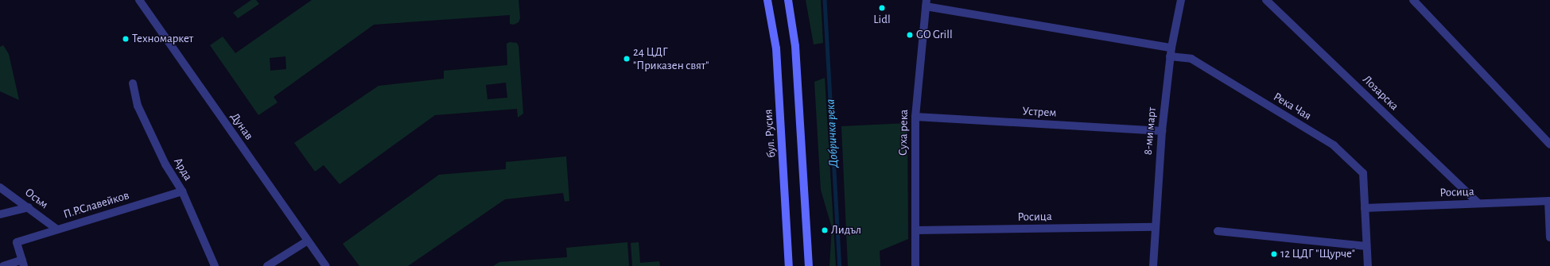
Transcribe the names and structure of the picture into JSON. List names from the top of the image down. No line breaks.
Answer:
{"streets":{"main road":["бул. Русия"],"street":["Лозарска","Река Чая","Устрем","Дунав","8-ми март","Суха река","Арда","Росица","Осъм","П.Р.Славейков"]},"crossings":[["Лозарска","Росица"],["Река Чая","8-ми март"],["Река Чая","Росица"],["Устрем","8-ми март"],["Устрем","Суха река"],["8-ми март","Росица"],["Суха река","Росица"],["Арда","П.Р.Славейков"],["Осъм","П.Р.Славейков"]],"water":["Добричка река"],"places":["Lidl","GO Grill","Техномаркет","24 ЦДГ \"Приказен свят\"","Лидъл","12 ЦДГ \"Щурче\""]}
